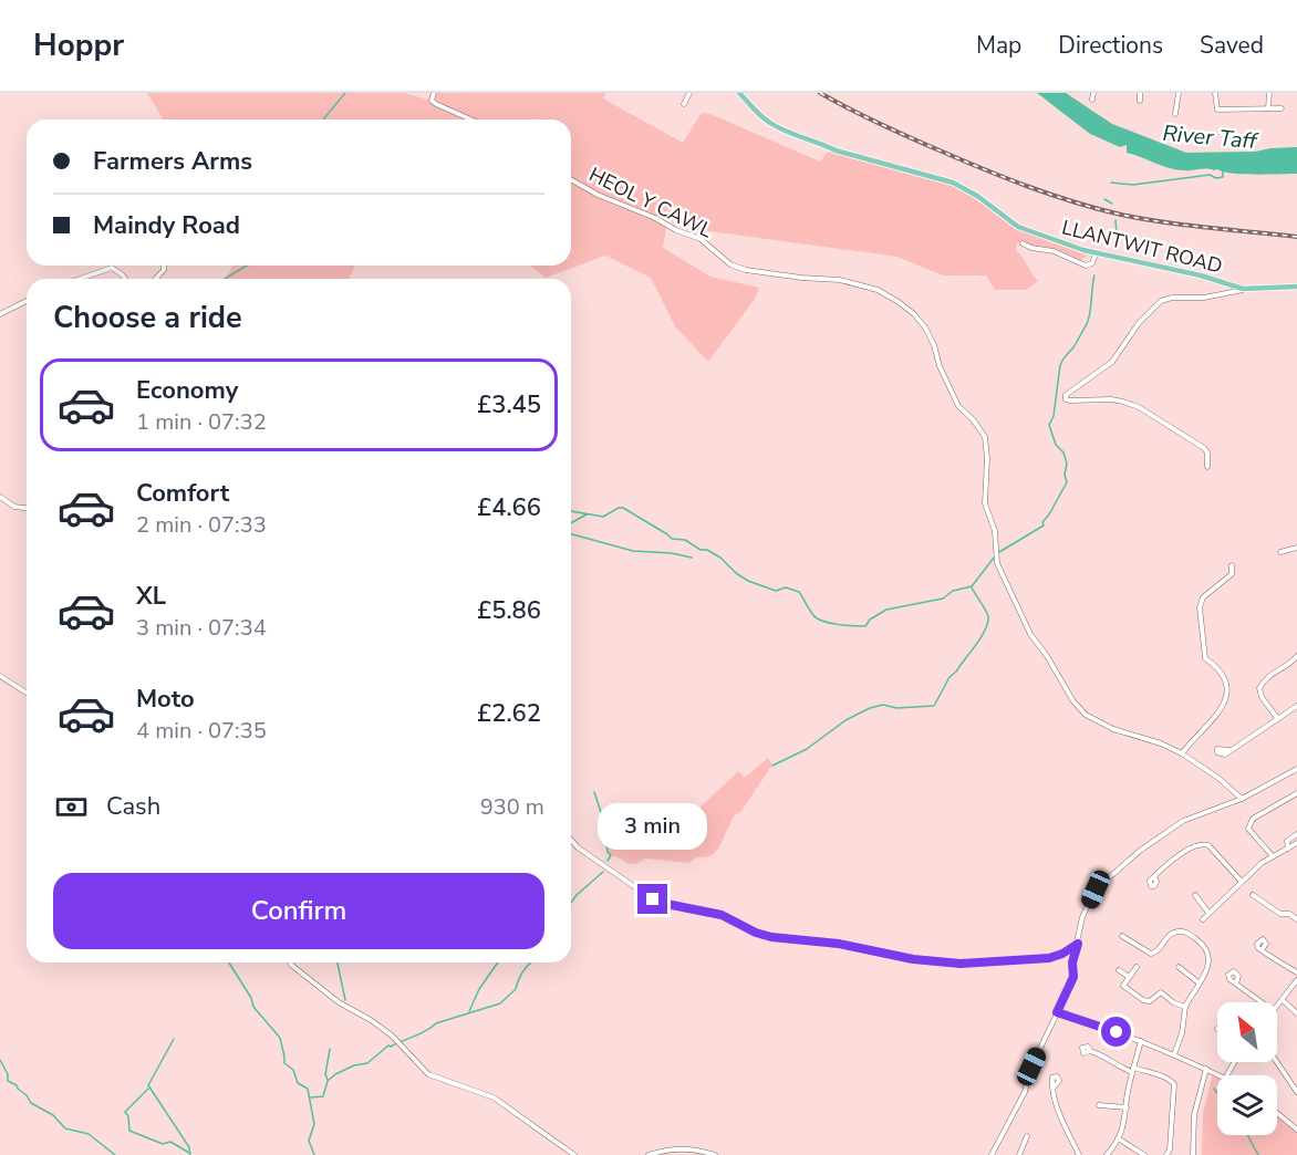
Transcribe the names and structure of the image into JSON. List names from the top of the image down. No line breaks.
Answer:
{"streets":{"main road":["LLANTWIT ROAD"],"street":["HEOL Y CAWL"]},"water":["River Taff"],"north":"top left","page":{"header":"Hoppr","nav":["Map","Directions","Saved"],"banner":["Farmers Arms","Maindy Road"],"heading":"Choose a ride","list":[{"name":"Economy","note":"1 min · 07:32","value":"£3.45"},{"name":"Comfort","note":"2 min · 07:33","value":"£4.66"},{"name":"XL","note":"3 min · 07:34","value":"£5.86"},{"name":"Moto","note":"4 min · 07:35","value":"£2.62"}],"pay":["Cash","930 m"],"bubble":"3 min","buttons":"Confirm"}}
